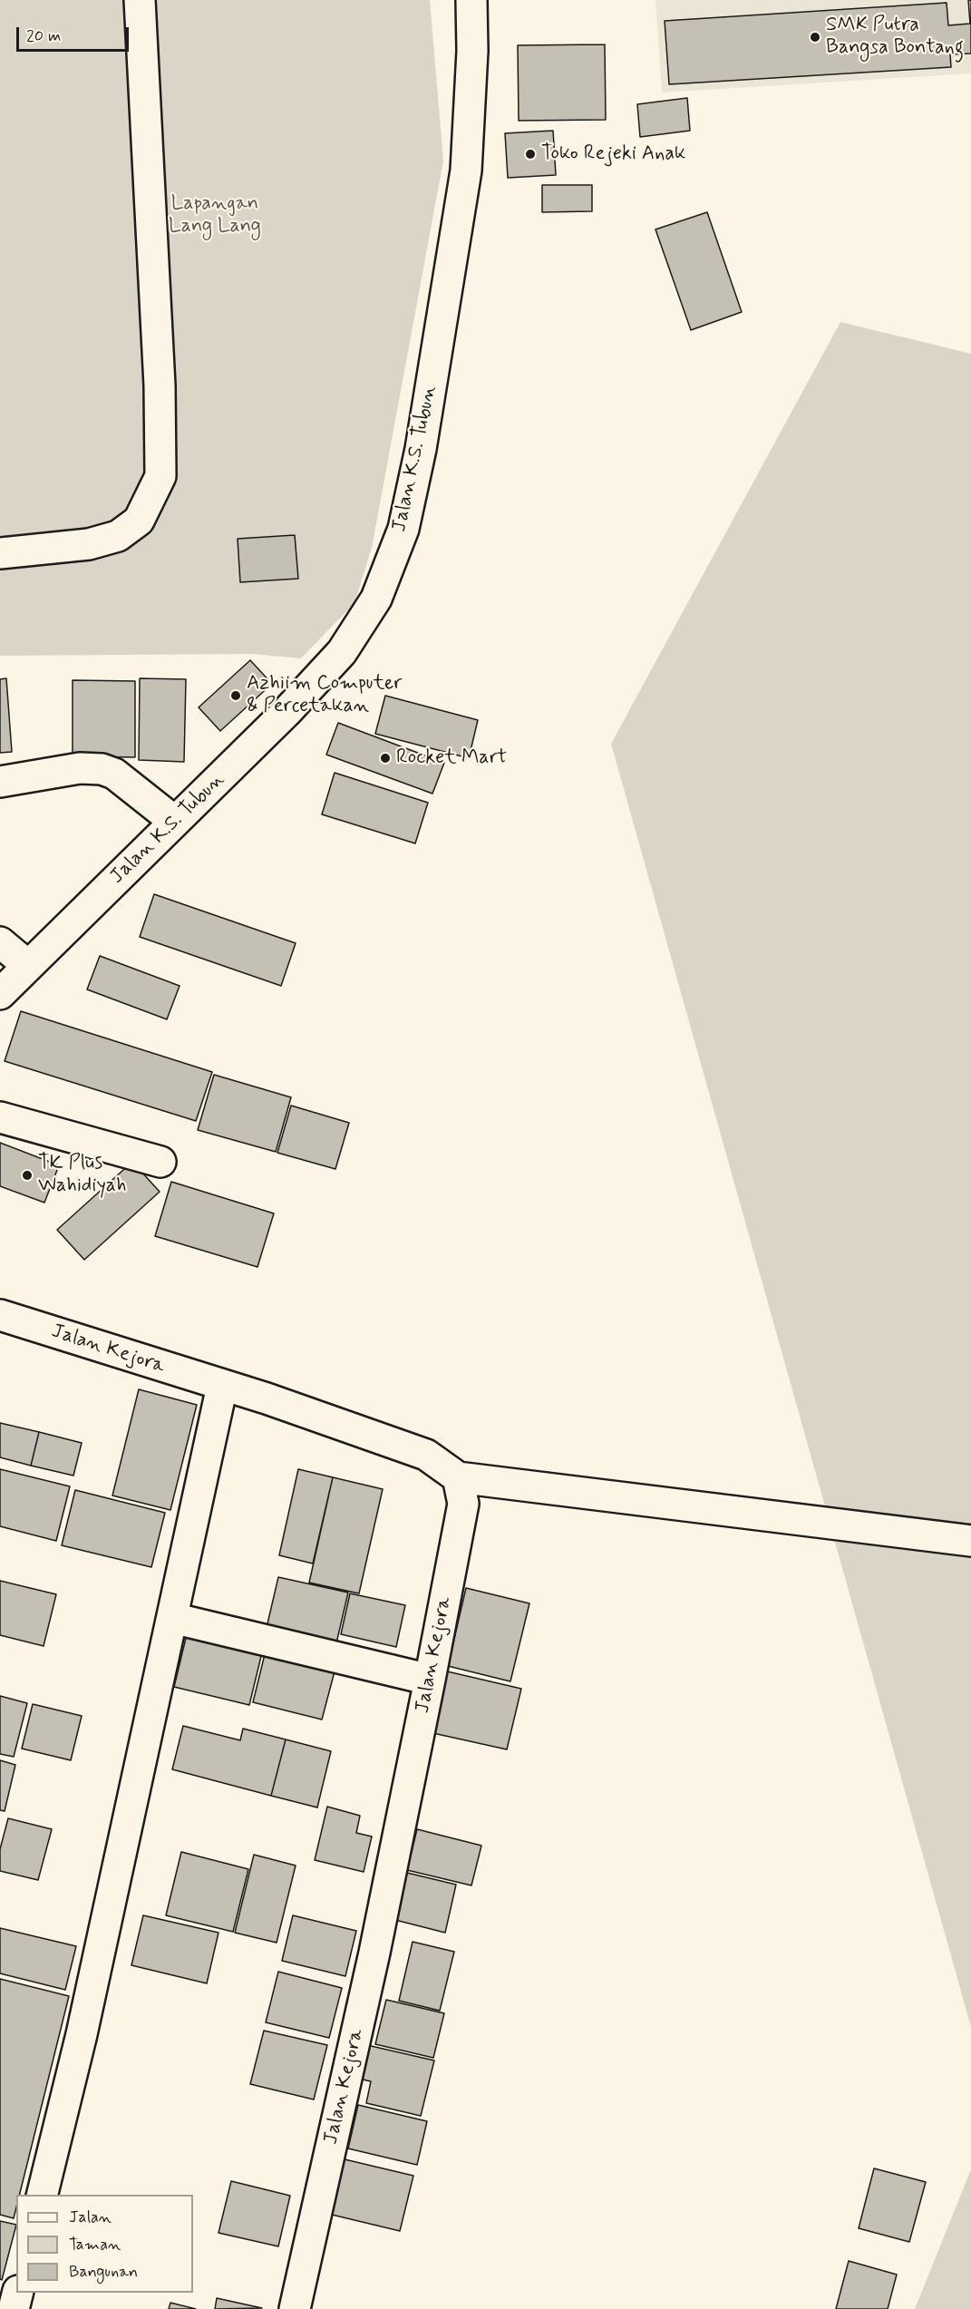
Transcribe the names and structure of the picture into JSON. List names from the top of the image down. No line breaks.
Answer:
{"streets":{"street":["Jalan K.S. Tubun","Jalan Kejora"]},"parks":["Lapangan Lang Lang"],"places":["SMK Putra Bangsa Bontang","Toko Rejeki Anak","Azhiim Computer & Percetakan","Rocket Mart","TK Plus Wahidiyah"],"legend":["Jalan","Taman","Bangunan"],"scale_bar":"20 m"}
